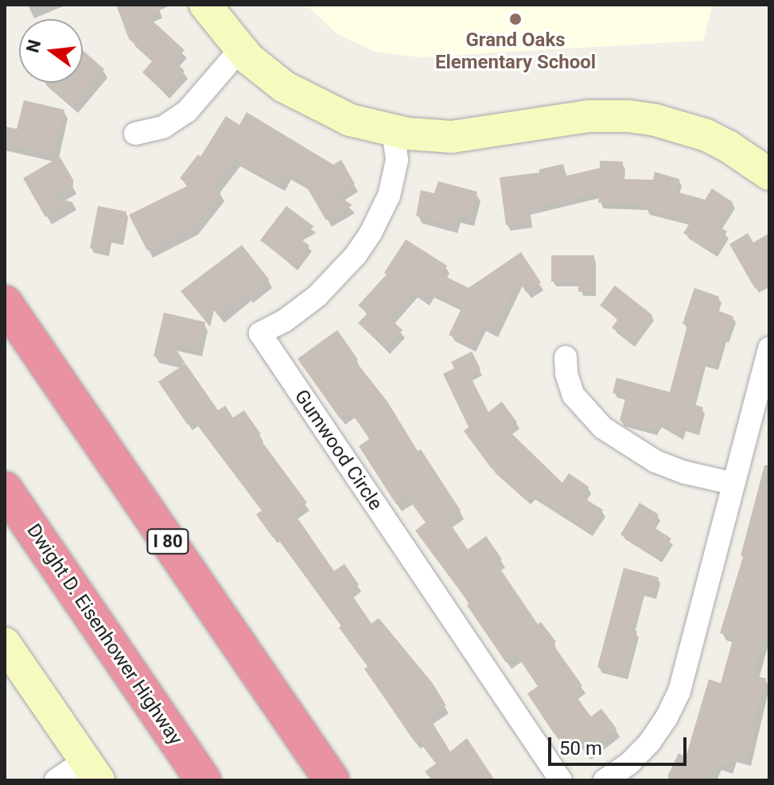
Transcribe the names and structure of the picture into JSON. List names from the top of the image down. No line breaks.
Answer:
{"streets":{"highway":["I 80","Dwight D. Eisenhower Highway"],"street":["Gumwood Circle"]},"places":["Grand Oaks Elementary School"],"scale_bar":"50 m","north":"left"}
